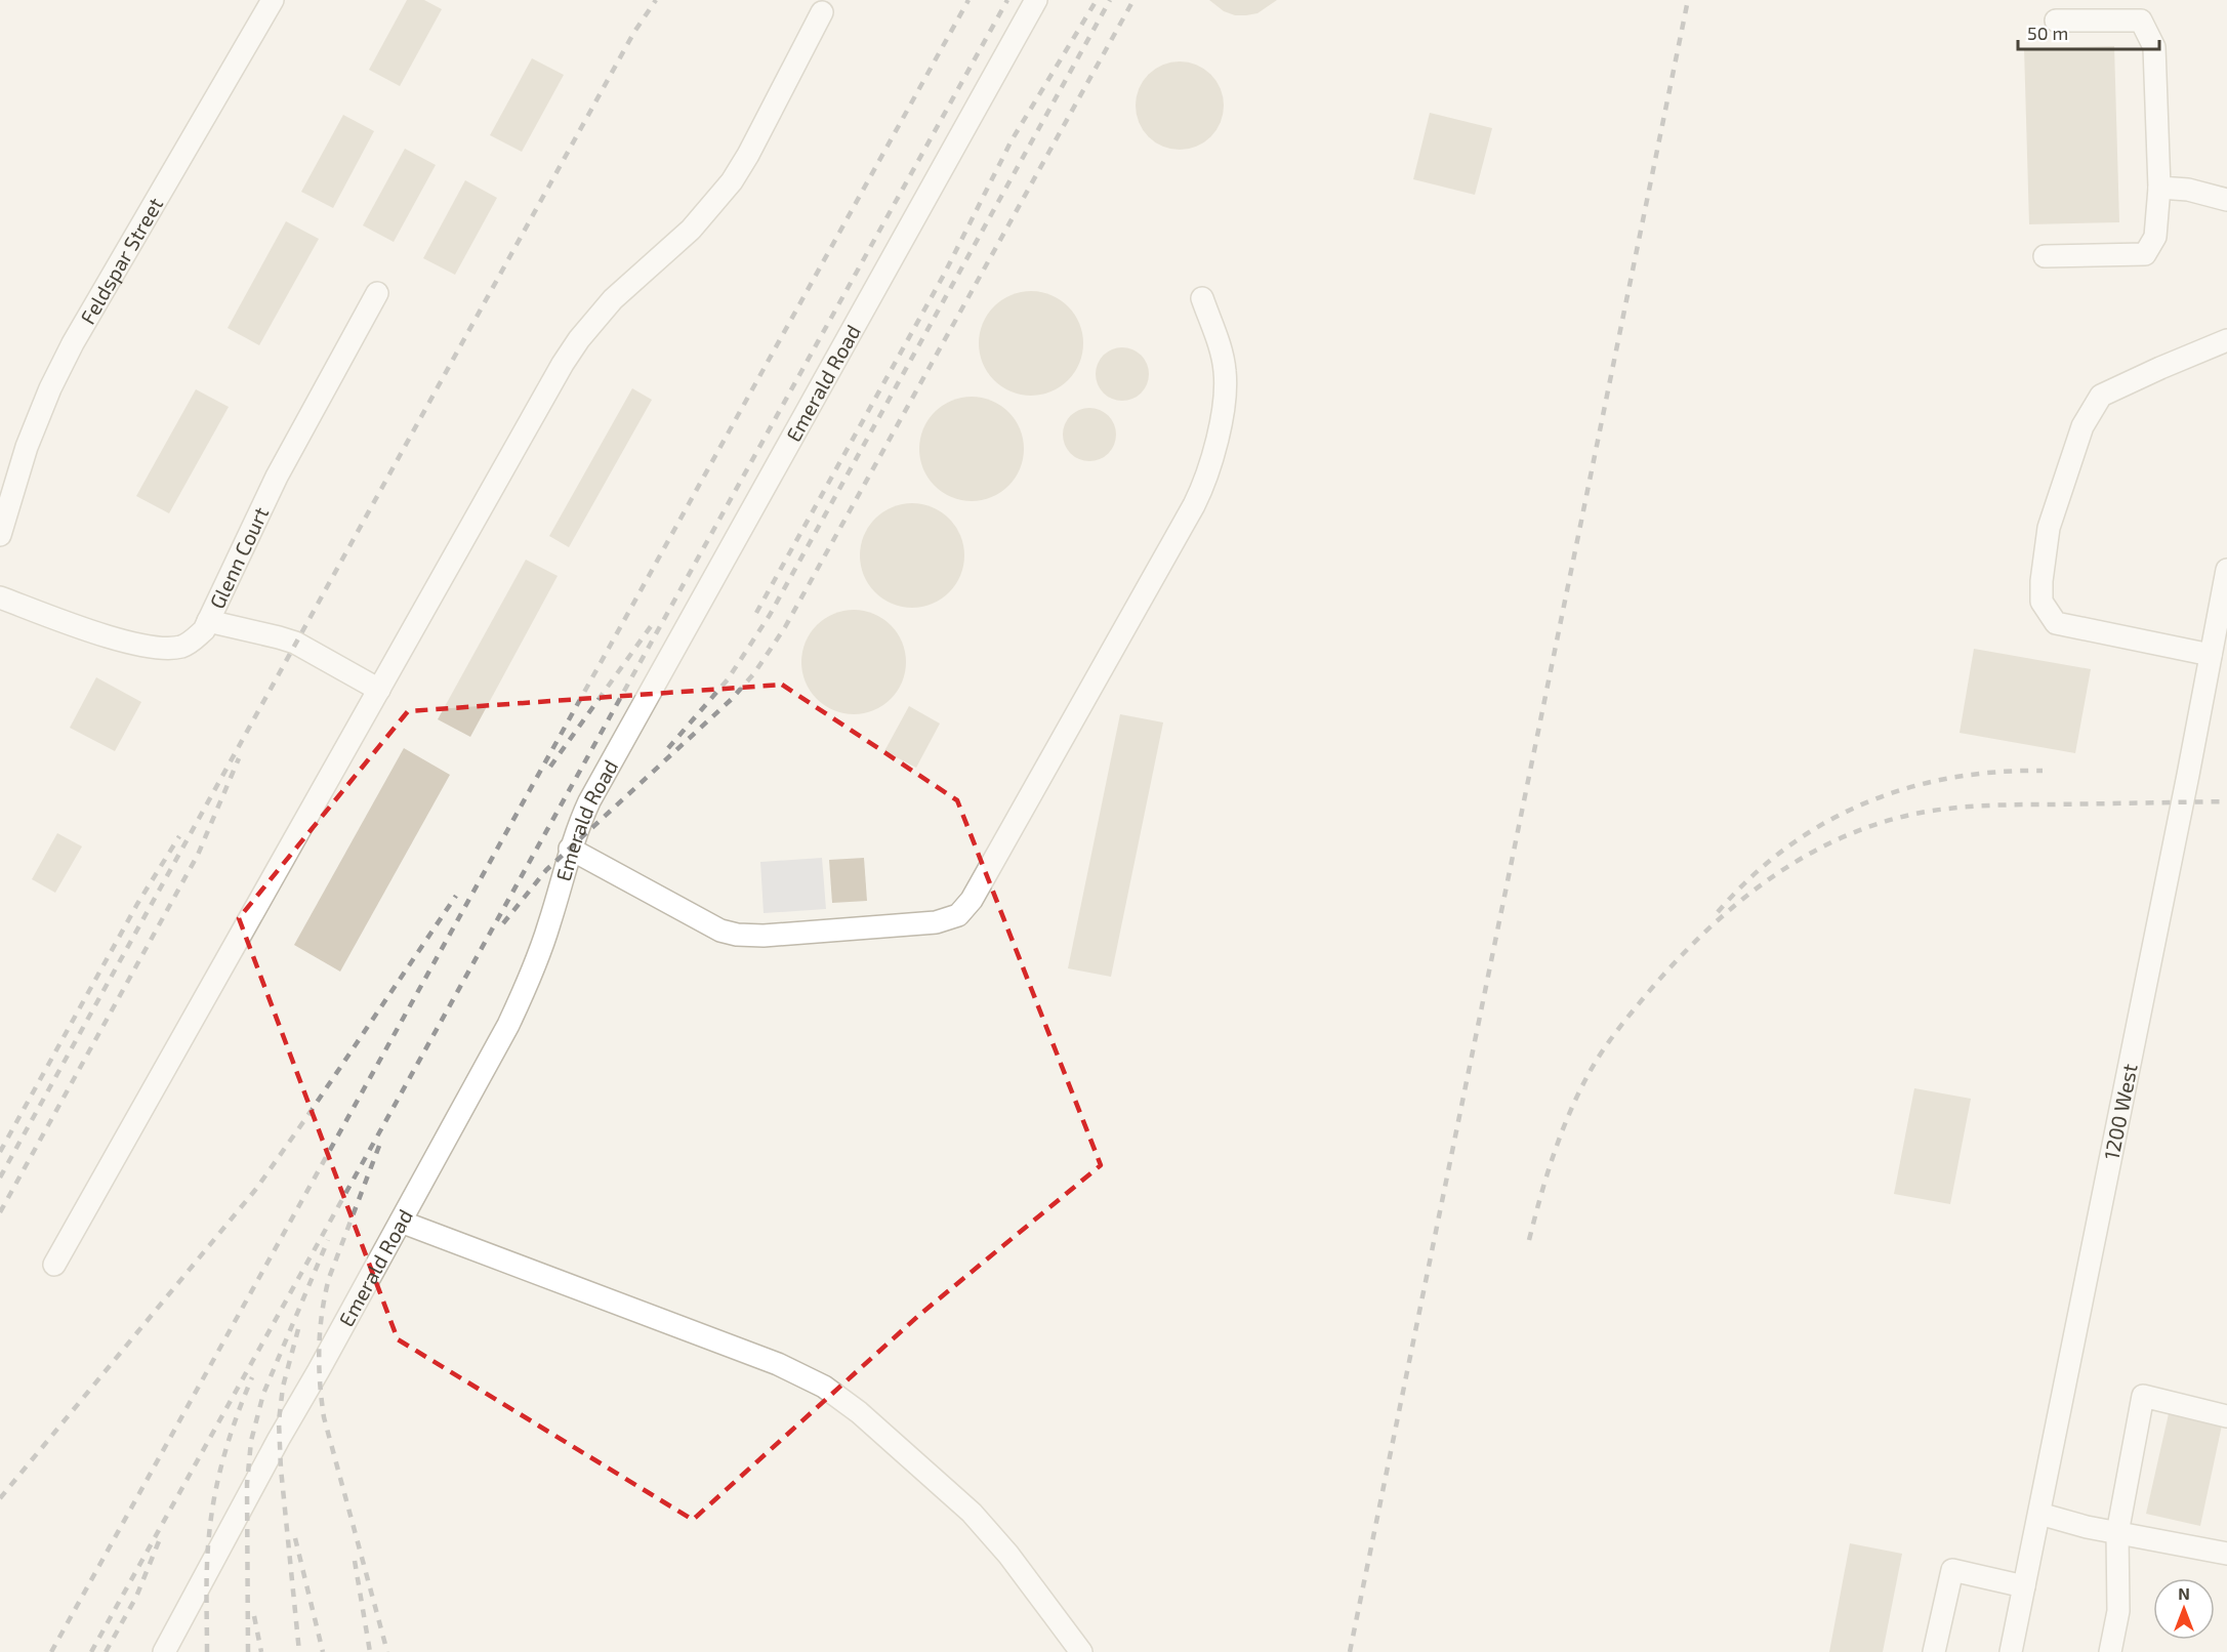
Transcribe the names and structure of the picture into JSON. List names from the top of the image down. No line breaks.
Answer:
{"streets":{"street":["Feldspar Street","Emerald Road","Glenn Court","1200 West"]},"scale_bar":"50 m","north":"top"}
